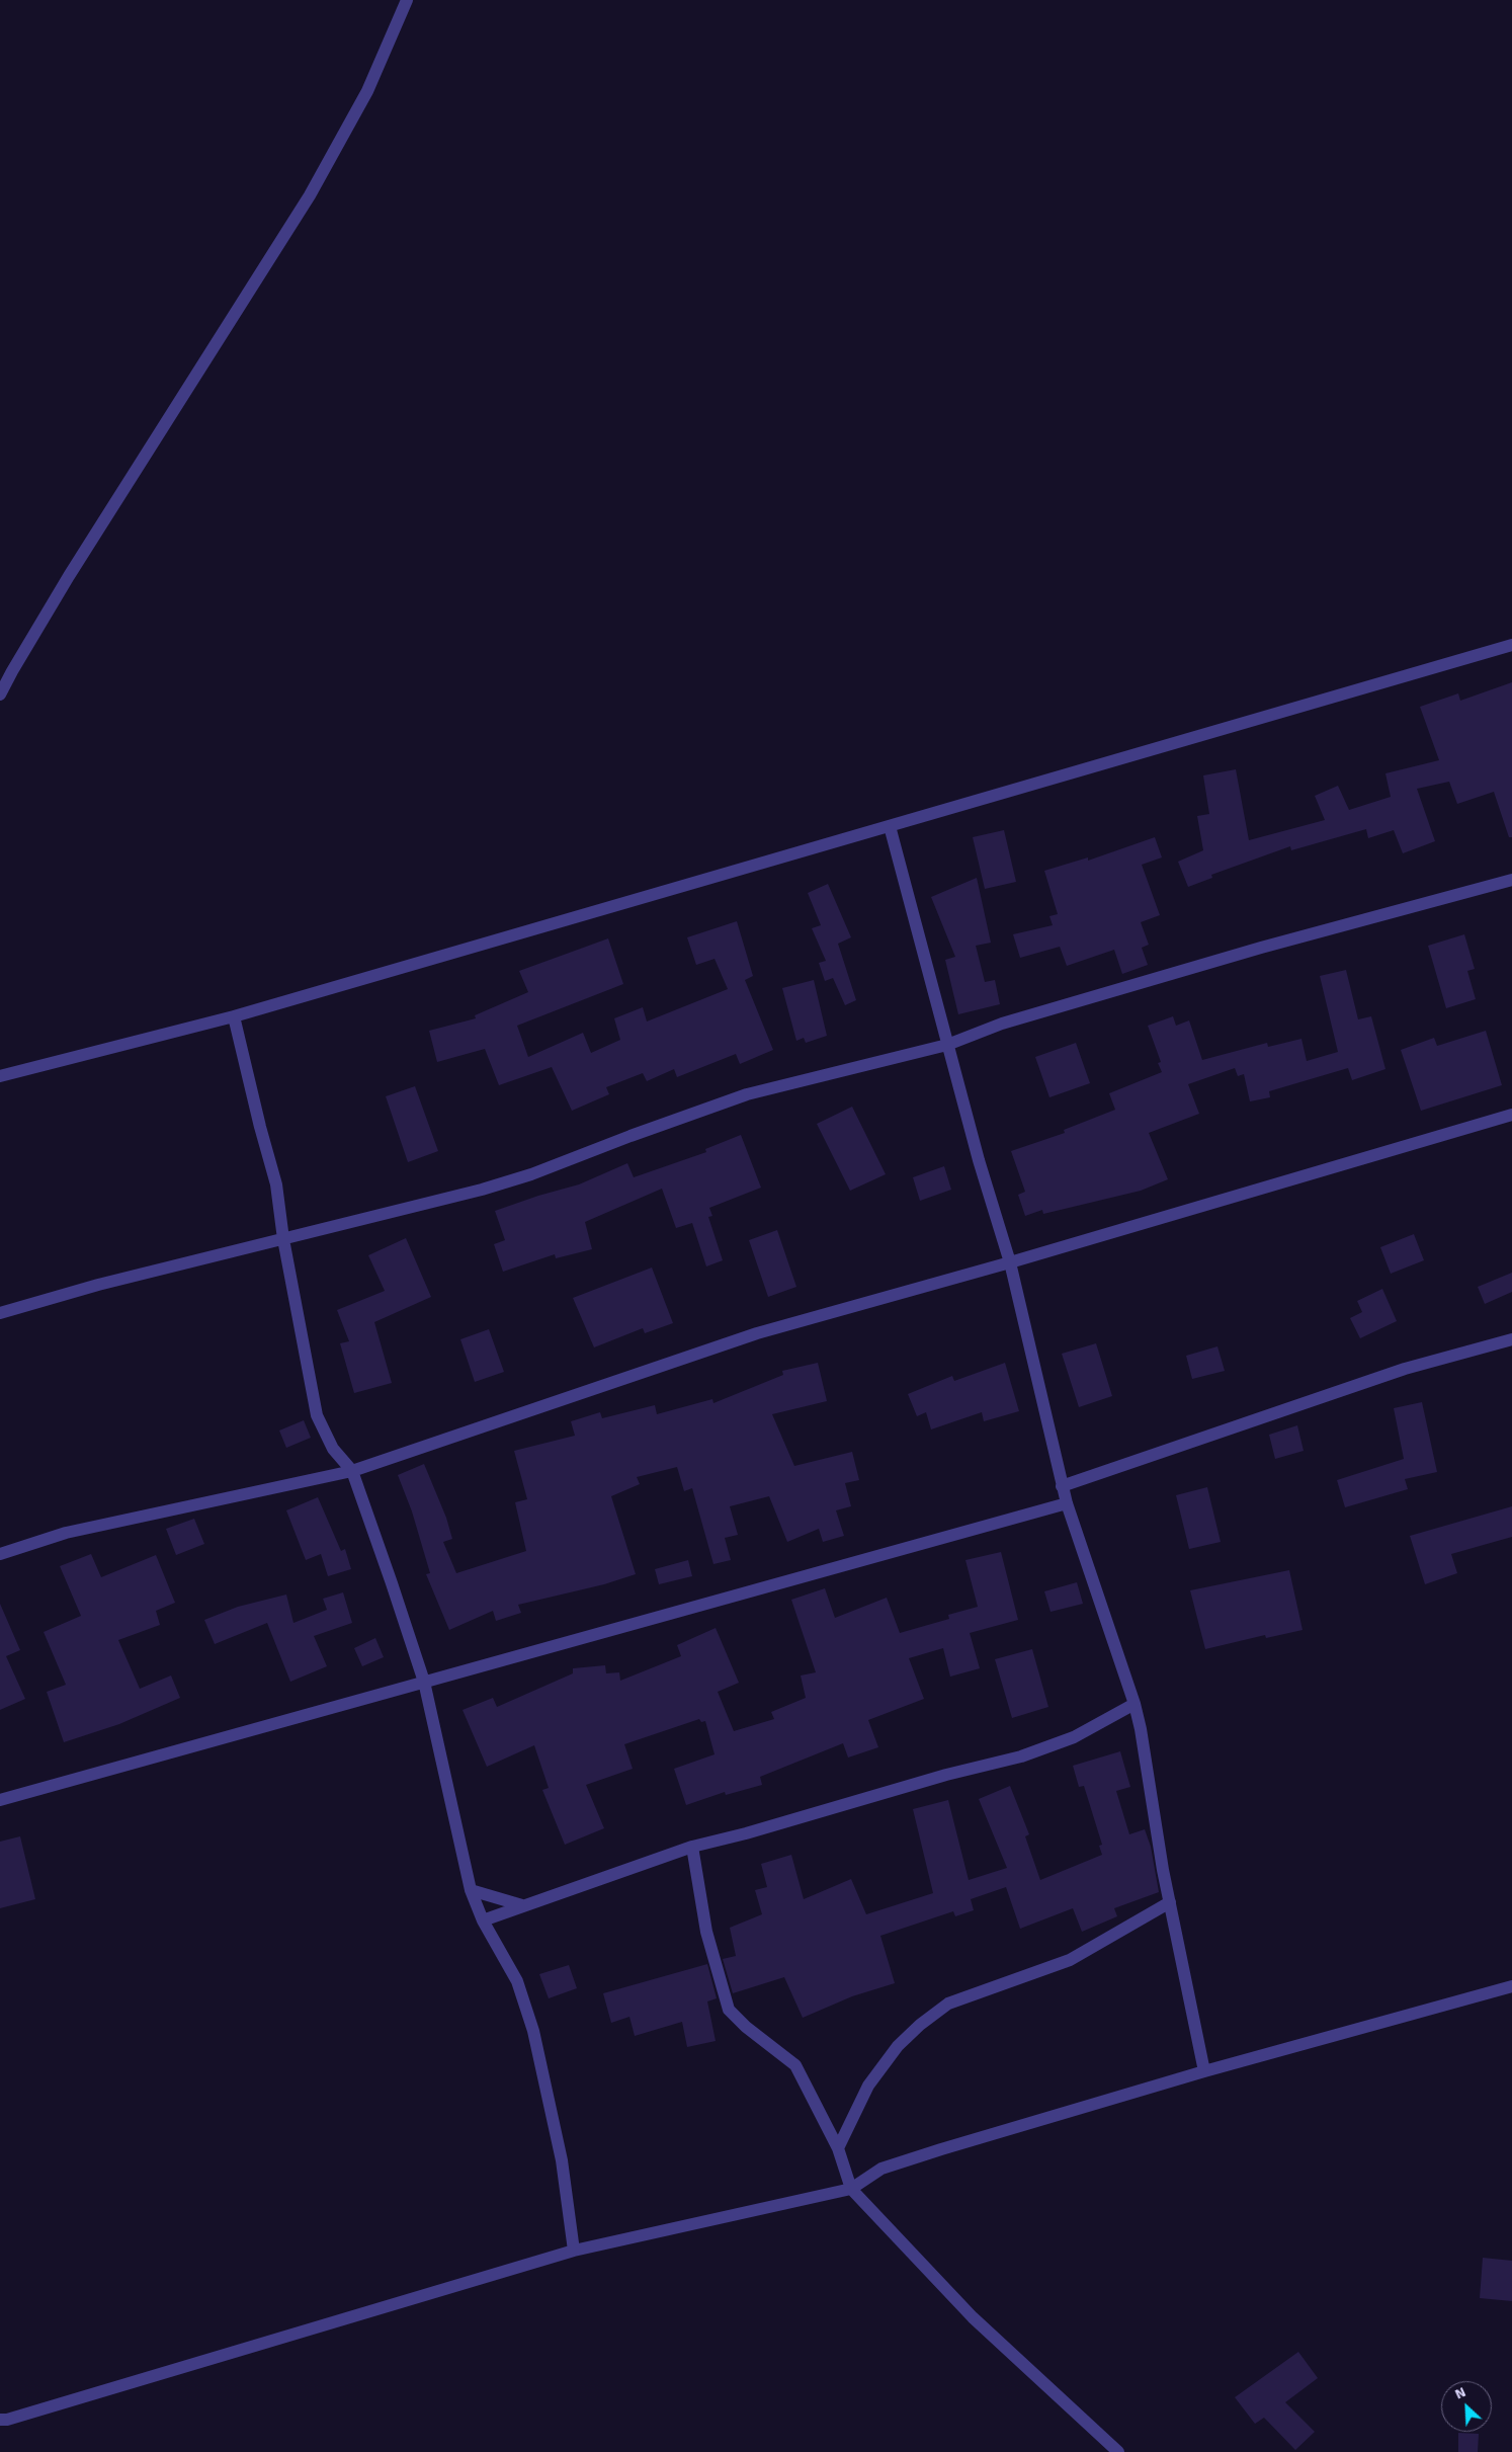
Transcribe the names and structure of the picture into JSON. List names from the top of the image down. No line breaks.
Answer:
{"north":"top left"}
